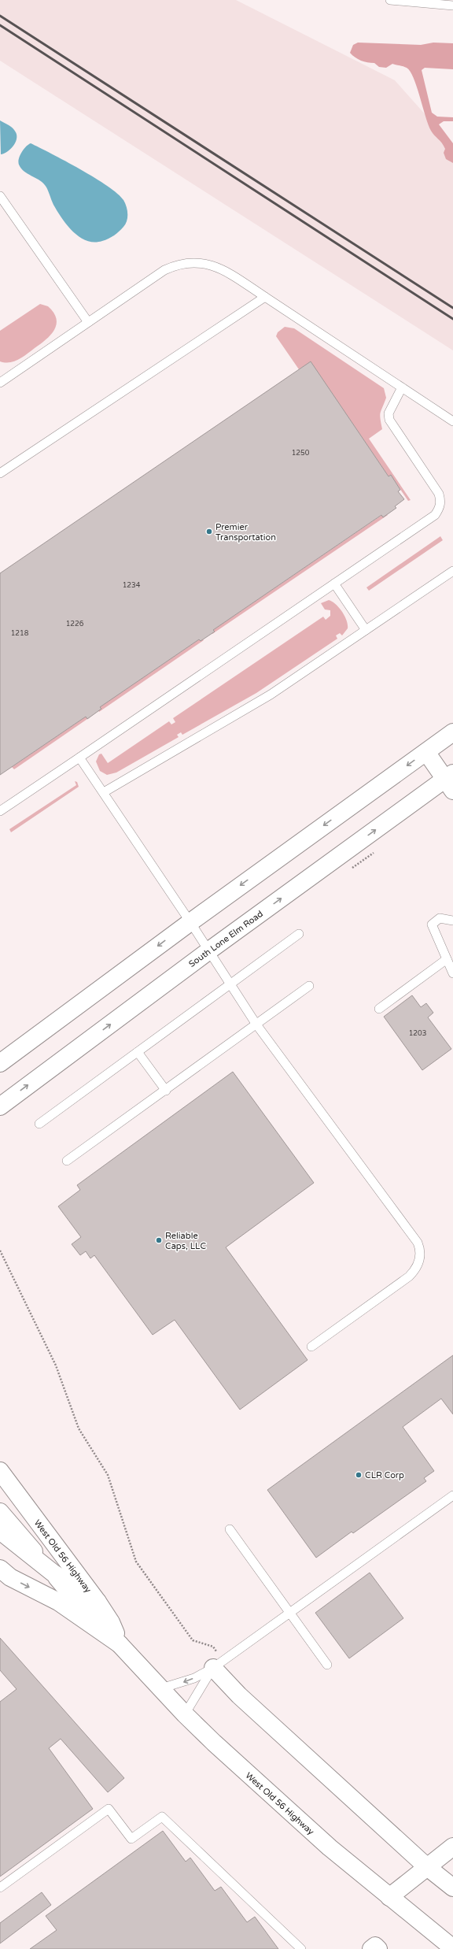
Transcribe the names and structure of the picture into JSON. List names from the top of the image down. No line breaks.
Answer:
{"streets":{"main road":["South Lone Elm Road","West Old 56 Highway"]},"places":["Premier Transportation","Reliable Caps, LLC","CLR Corp"],"house_numbers":["1250","1234","1226","1218","1203"]}
